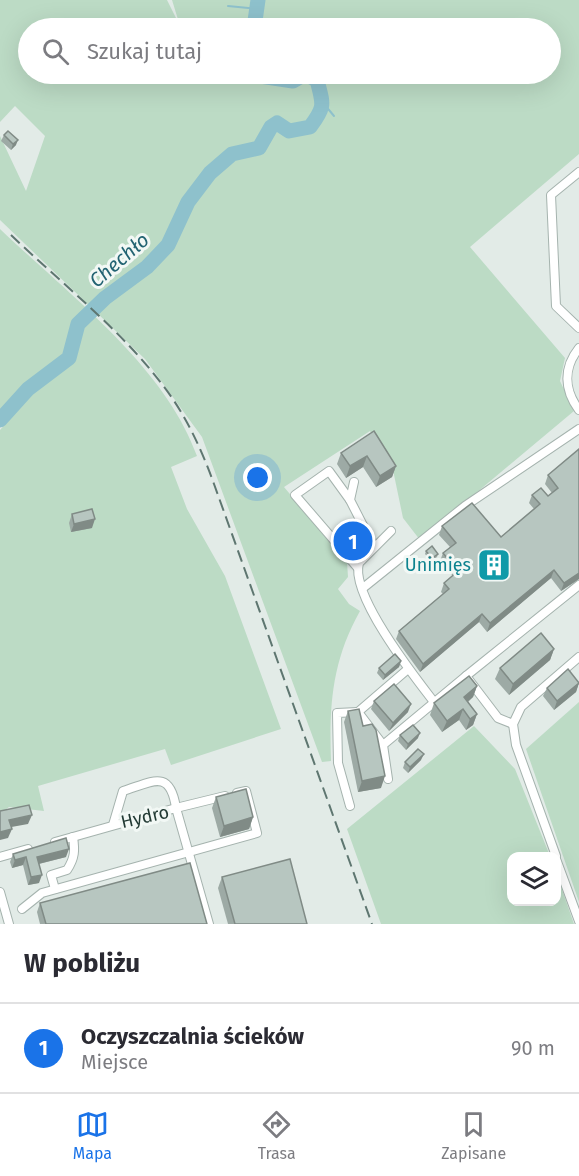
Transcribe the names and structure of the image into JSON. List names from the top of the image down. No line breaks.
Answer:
{"streets":{"street":["Hydro"]},"water":["Chechło"],"places":{"building":["Unimięs"]},"page":{"search":"Szukaj tutaj","pins":"1","heading":"W pobliżu","list":[{"mark":"1","name":"Oczyszczalnia ścieków","note":"Miejsce","value":"90 m"}],"nav":["Mapa","Trasa","Zapisane"]}}
